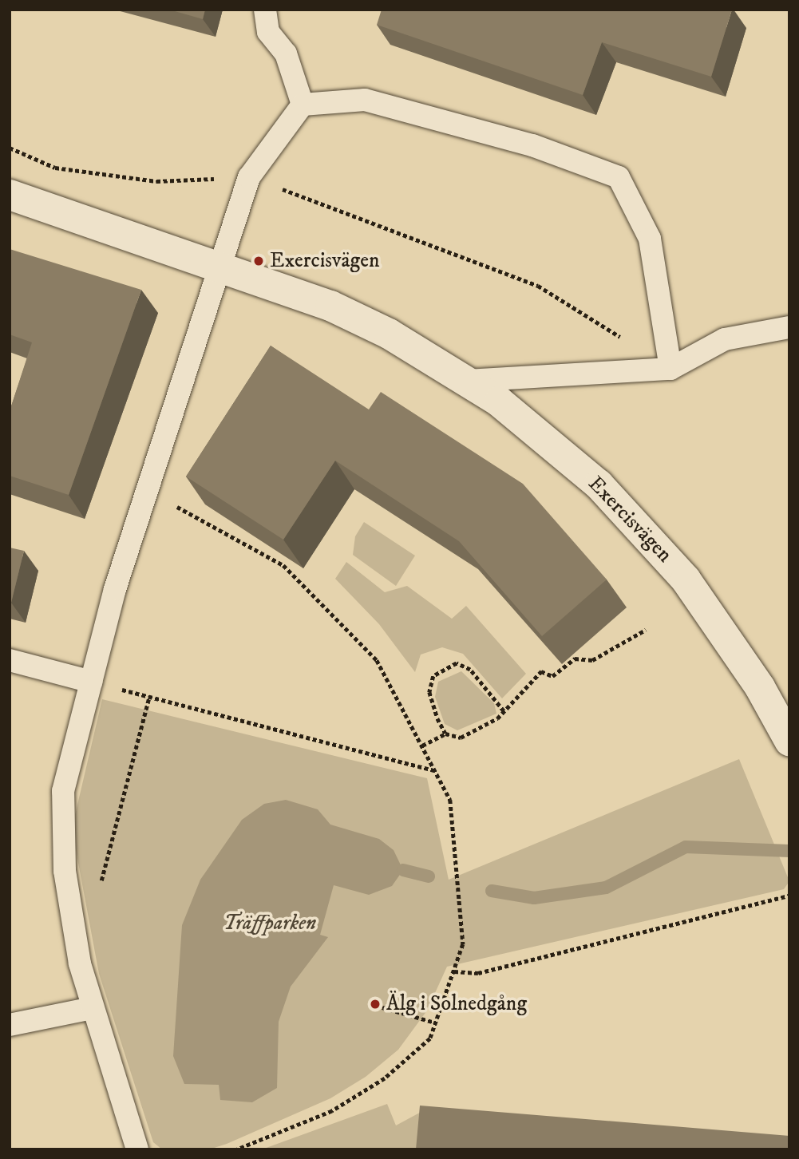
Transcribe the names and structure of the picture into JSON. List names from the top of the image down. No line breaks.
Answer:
{"streets":{"street":["Exercisvägen"]},"parks":["Träffparken"],"places":["Exercisvägen","Älg i Solnedgång"]}
